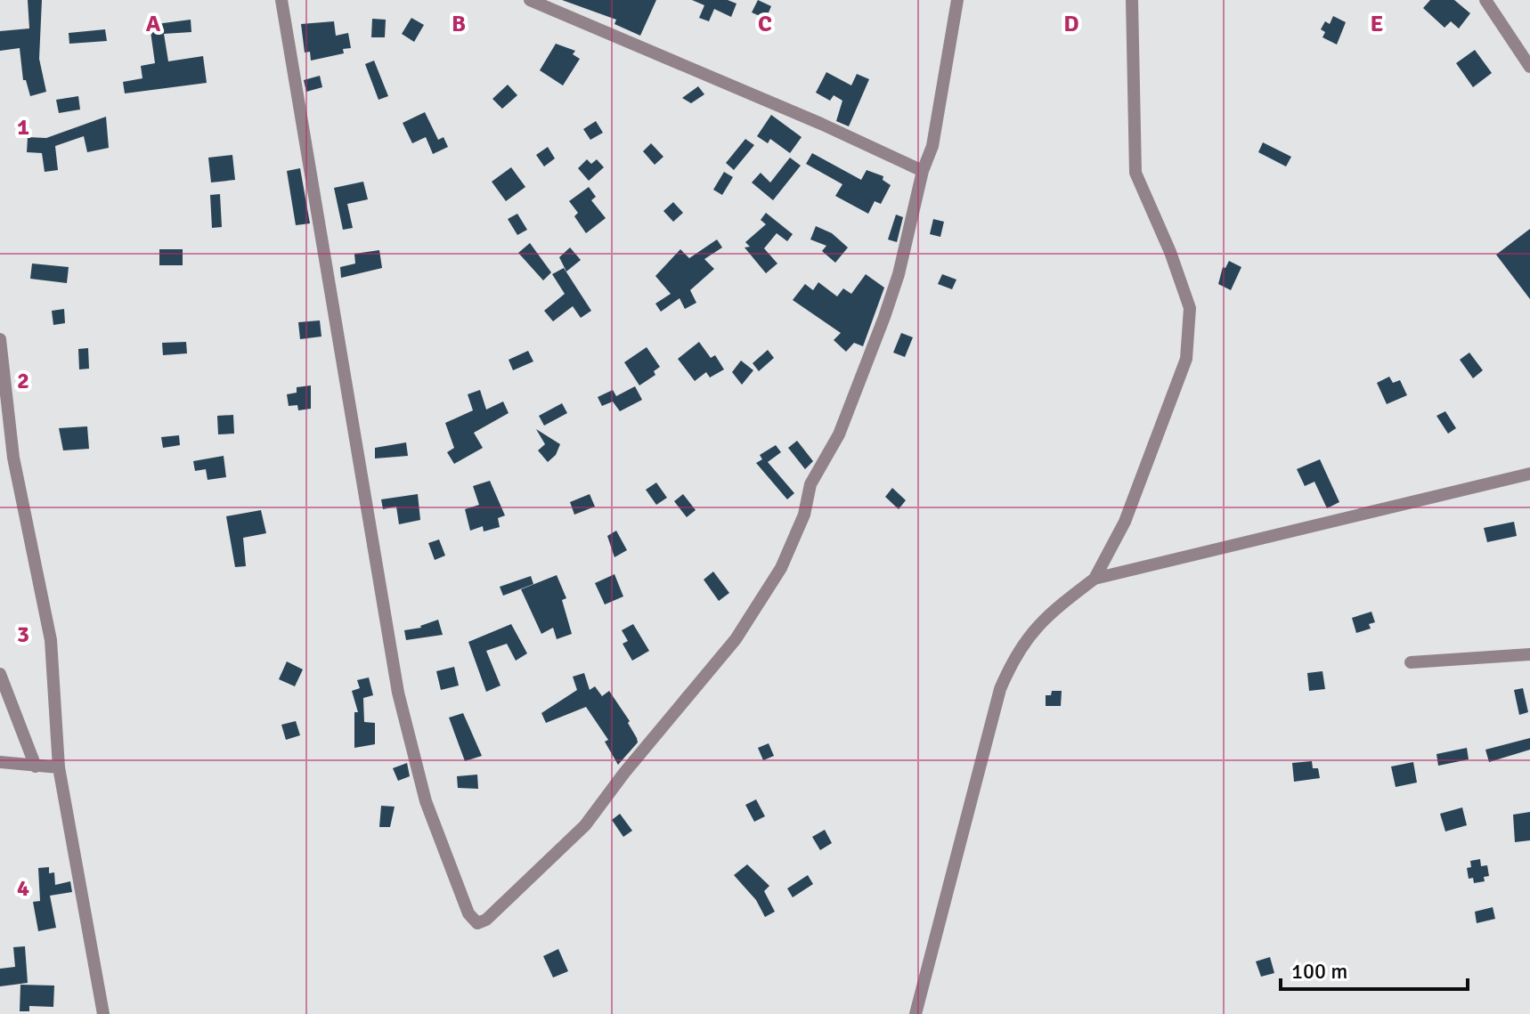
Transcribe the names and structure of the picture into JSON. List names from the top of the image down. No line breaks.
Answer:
{"scale_bar":"100 m","grid":{"columns":["A","B","C","D","E"],"rows":["1","2","3","4"]}}
